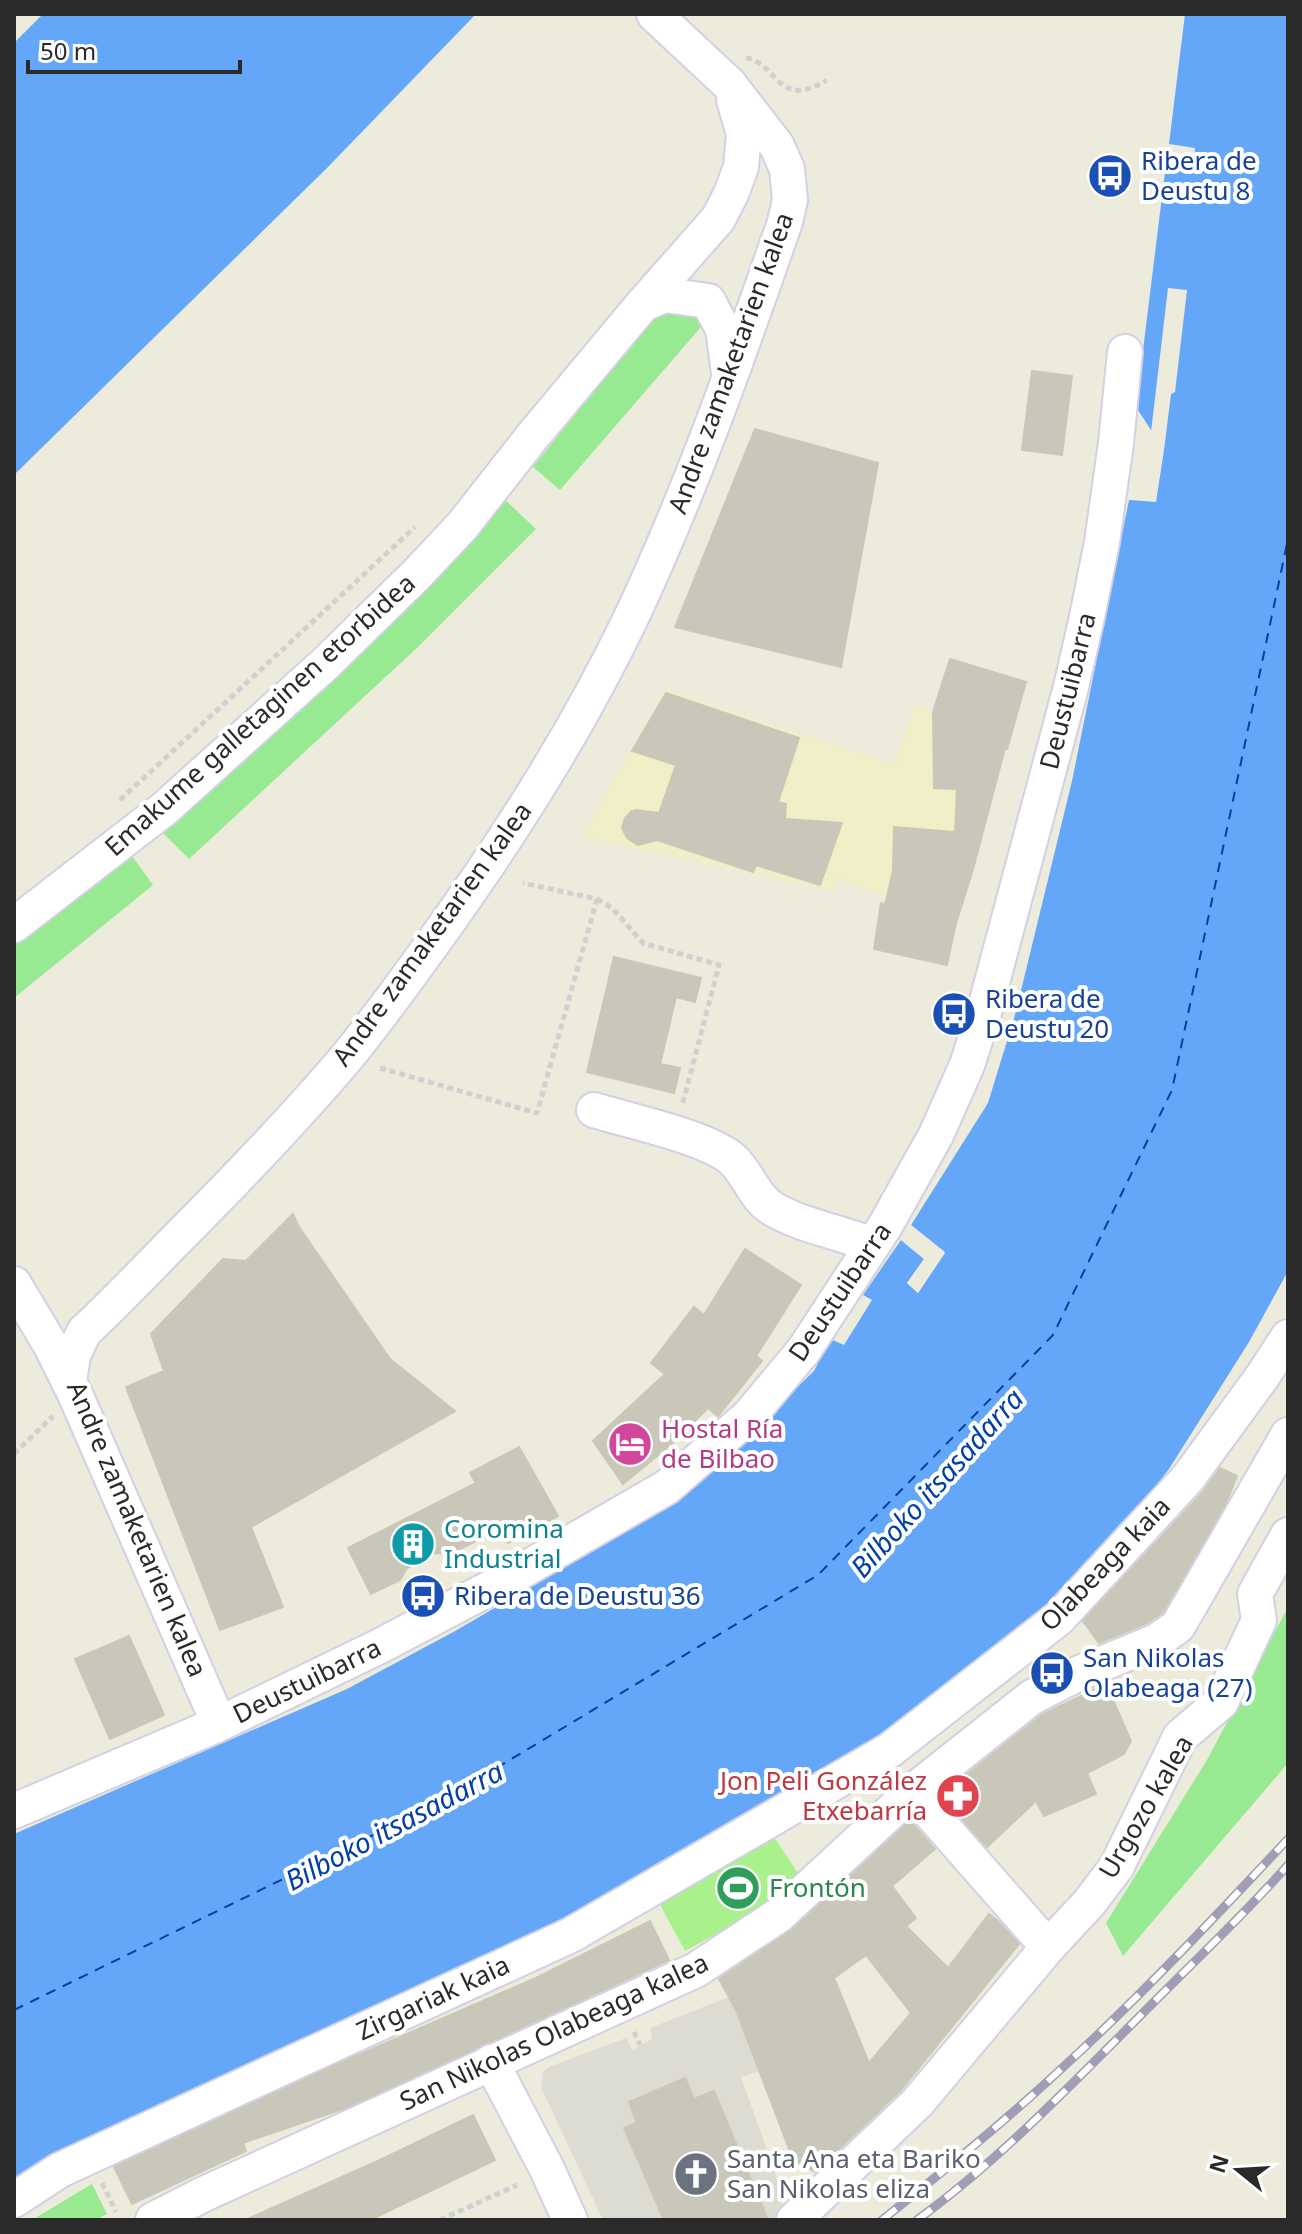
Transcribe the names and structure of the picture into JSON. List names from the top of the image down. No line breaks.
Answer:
{"streets":{"street":["Andre zamaketarien kalea","Deustuibarra","Emakume galletaginen etorbidea","Olabeaga kaia","Urgozo kalea","Zirgariak kaia","San Nikolas Olabeaga kalea"]},"crossings":[["Andre zamaketarien kalea","Deustuibarra"],["Andre zamaketarien kalea","Emakume galletaginen etorbidea"],["Olabeaga kaia","Zirgariak kaia"]],"water":["Bilboko itsasadarra"],"places":{"bus stop":["Ribera de Deustu 8","Ribera de Deustu 20","Ribera de Deustu 36","San Nikolas Olabeaga (27)"],"hotel":["Hostal Ría de Bilbao"],"building":["Coromina Industrial"],"pharmacy":["Jon Peli González Etxebarría"],"sports":["Frontón"],"church":["Santa Ana eta Bariko San Nikolas eliza"]},"scale_bar":"50 m","north":"left"}
